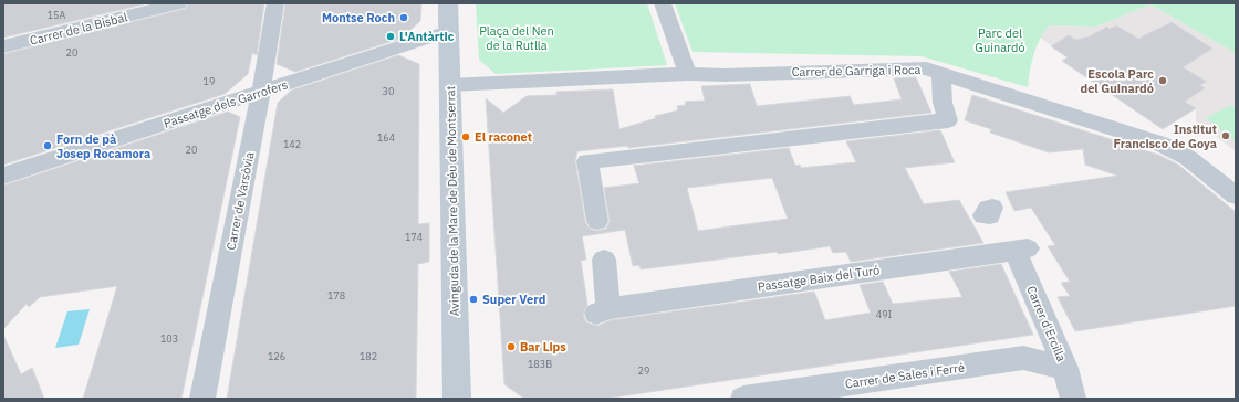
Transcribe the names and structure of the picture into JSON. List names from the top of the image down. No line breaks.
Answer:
{"streets":{"street":["Carrer de la Bisbal","Carrer de Garriga i Roca","Passatge dels Garrofers","Carrer de Varsòvia","Avinguda de la Mare de Déu de Montserrat","Passatge Baix del Turó","Carrer d'Ercilla","Carrer de Sales i Ferré"]},"crossings":[["Carrer de Garriga i Roca","Avinguda de la Mare de Déu de Montserrat"],["Passatge dels Garrofers","Carrer de Varsòvia"],["Passatge dels Garrofers","Avinguda de la Mare de Déu de Montserrat"],["Passatge Baix del Turó","Carrer d'Ercilla"],["Carrer d'Ercilla","Carrer de Sales i Ferré"]],"parks":["Plaça del Nen de la Rutlla","Parc del Guinardó"],"places":["Montse Roch","L'Antàrtic","Escola Parc del Guinardó","Institut Francisco de Goya","El raconet","Forn de pà Josep Rocamora","Super Verd","Bar Lips"],"house_numbers":["15A","20","19","30","164","142","20","174","178","49I","103","126","182","183B","29"]}
